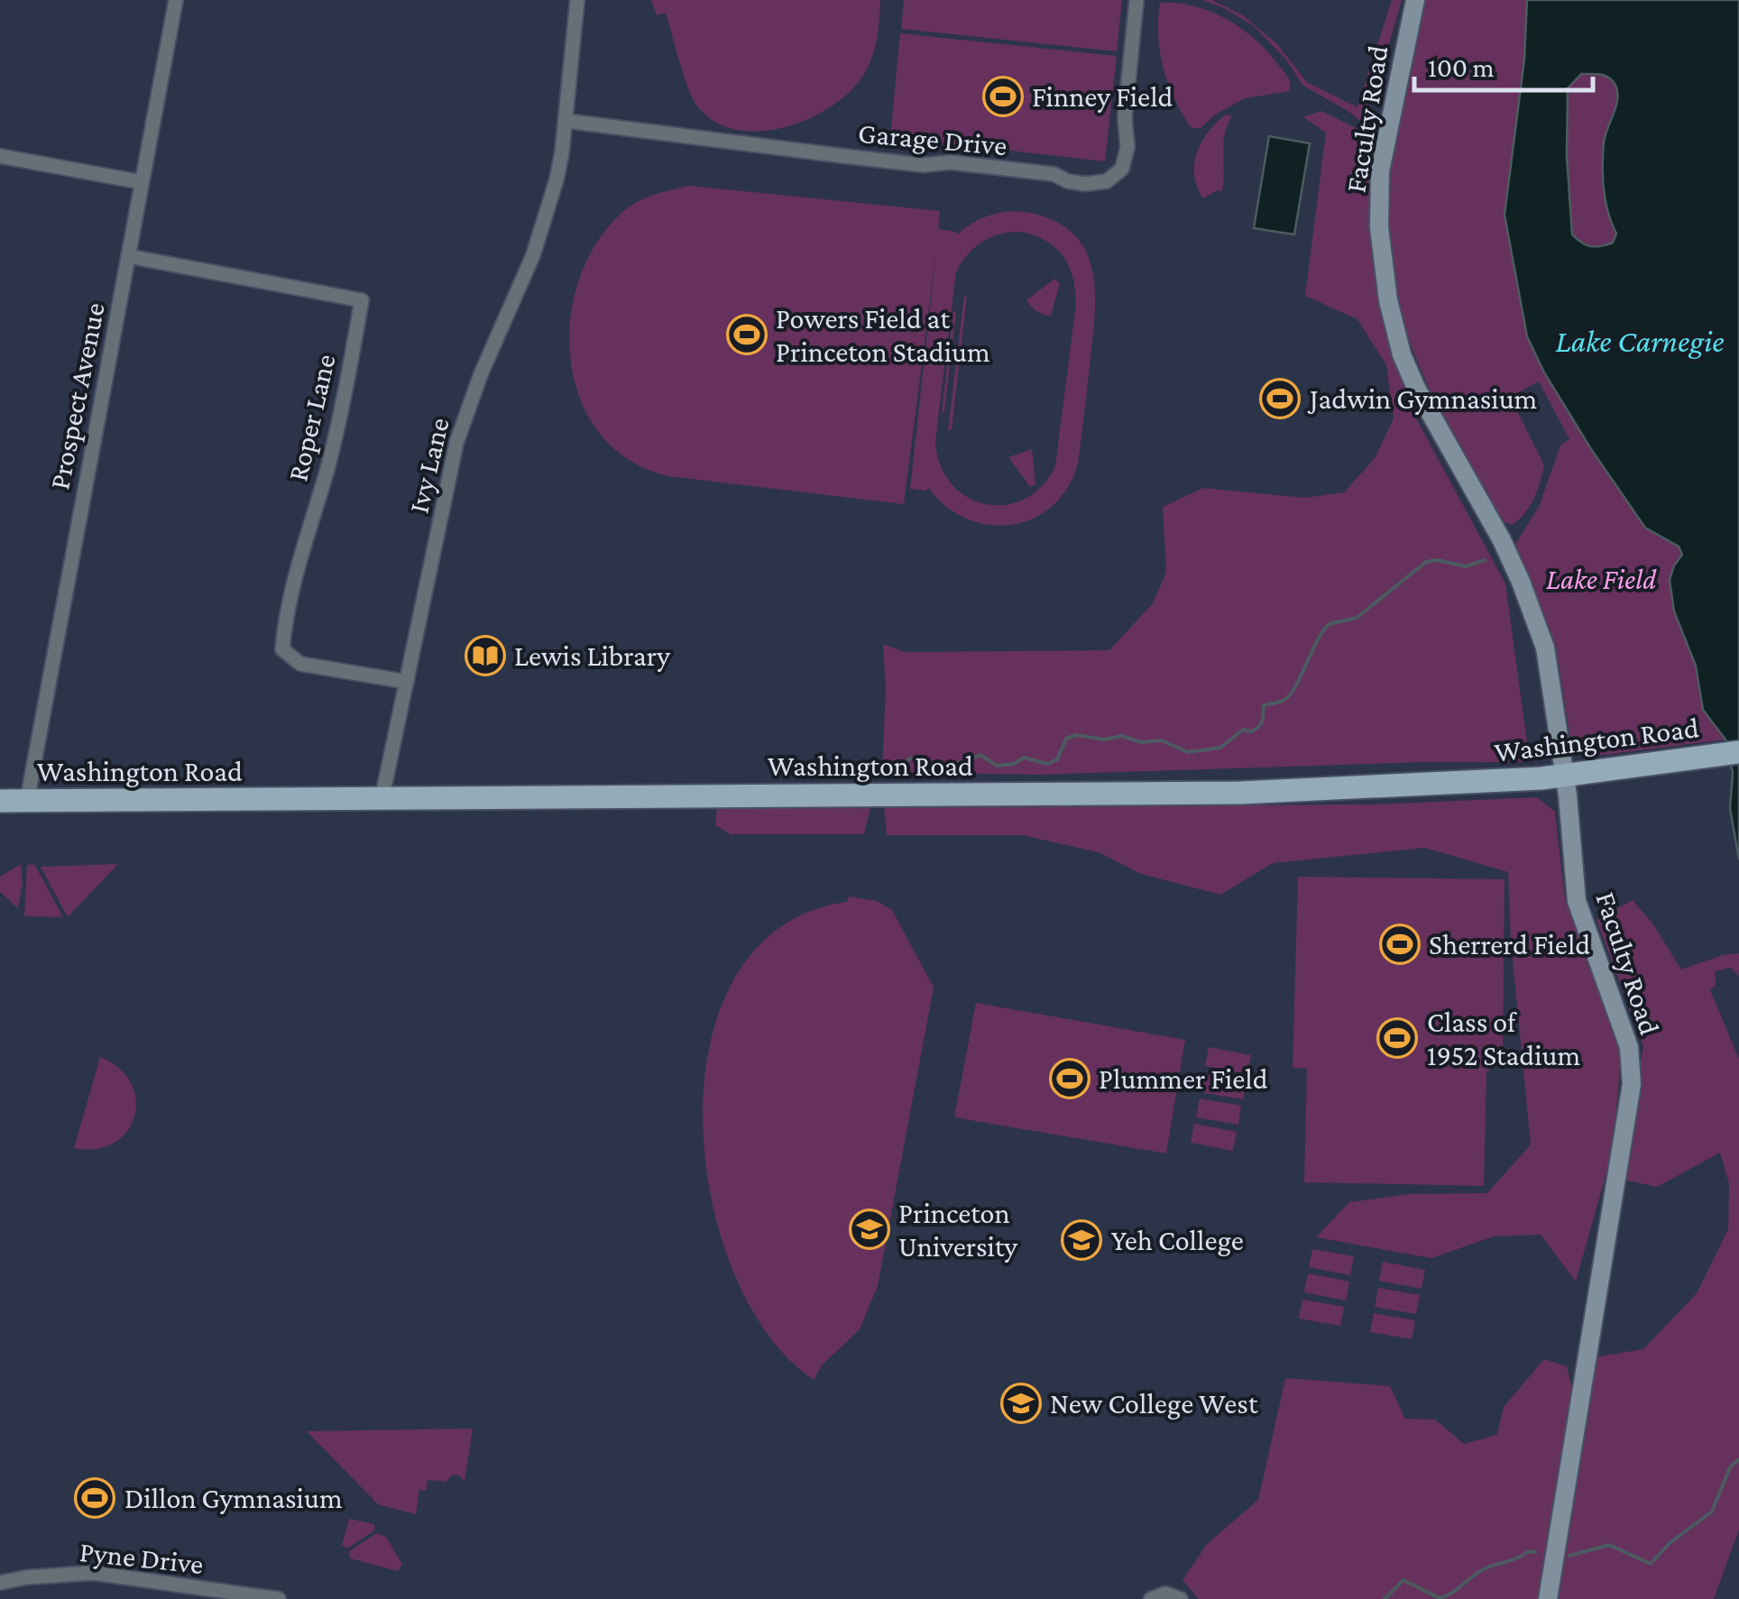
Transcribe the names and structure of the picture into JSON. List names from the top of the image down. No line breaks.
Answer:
{"streets":{"main road":["Washington Road"],"street":["Faculty Road","Garage Drive","Prospect Avenue","Roper Lane","Ivy Lane","Pyne Drive"]},"crossings":[["Faculty Road","Washington Road"],["Garage Drive","Ivy Lane"],["Prospect Avenue","Roper Lane"],["Prospect Avenue","Washington Road"],["Roper Lane","Ivy Lane"],["Ivy Lane","Washington Road"]],"water":["Lake Carnegie"],"parks":["Lake Field"],"places":{"sports":["Finney Field","Powers Field at Princeton Stadium","Jadwin Gymnasium","Sherrerd Field","Class of 1952 Stadium","Plummer Field","Dillon Gymnasium"],"library":["Lewis Library"],"school or university":["Princeton University","Yeh College","New College West"]},"scale_bar":"100 m"}
